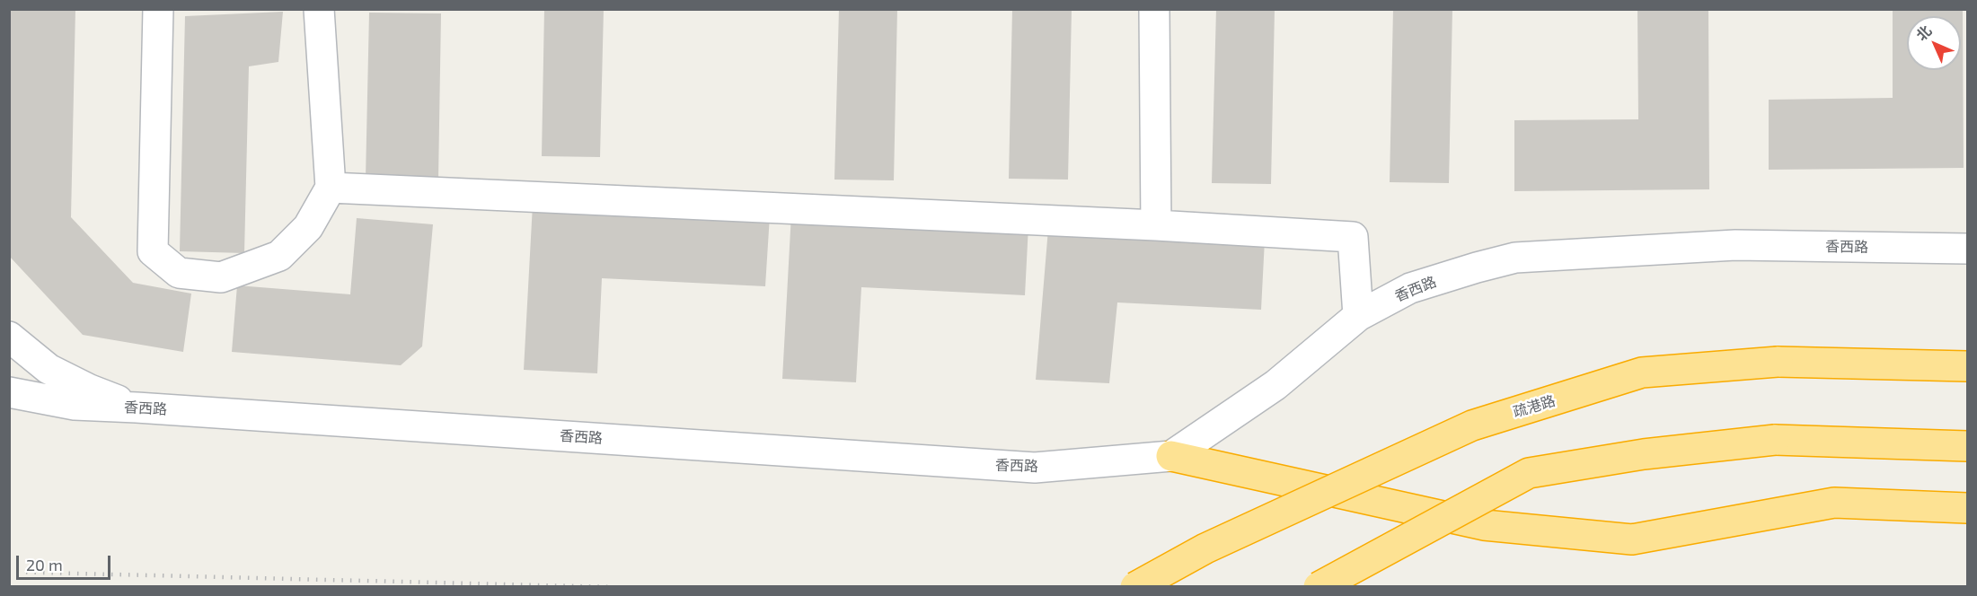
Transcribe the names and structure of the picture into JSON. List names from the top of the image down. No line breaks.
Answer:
{"streets":{"highway":["疏港路"],"street":["香西路"]},"scale_bar":"20 m","north":"top left"}
